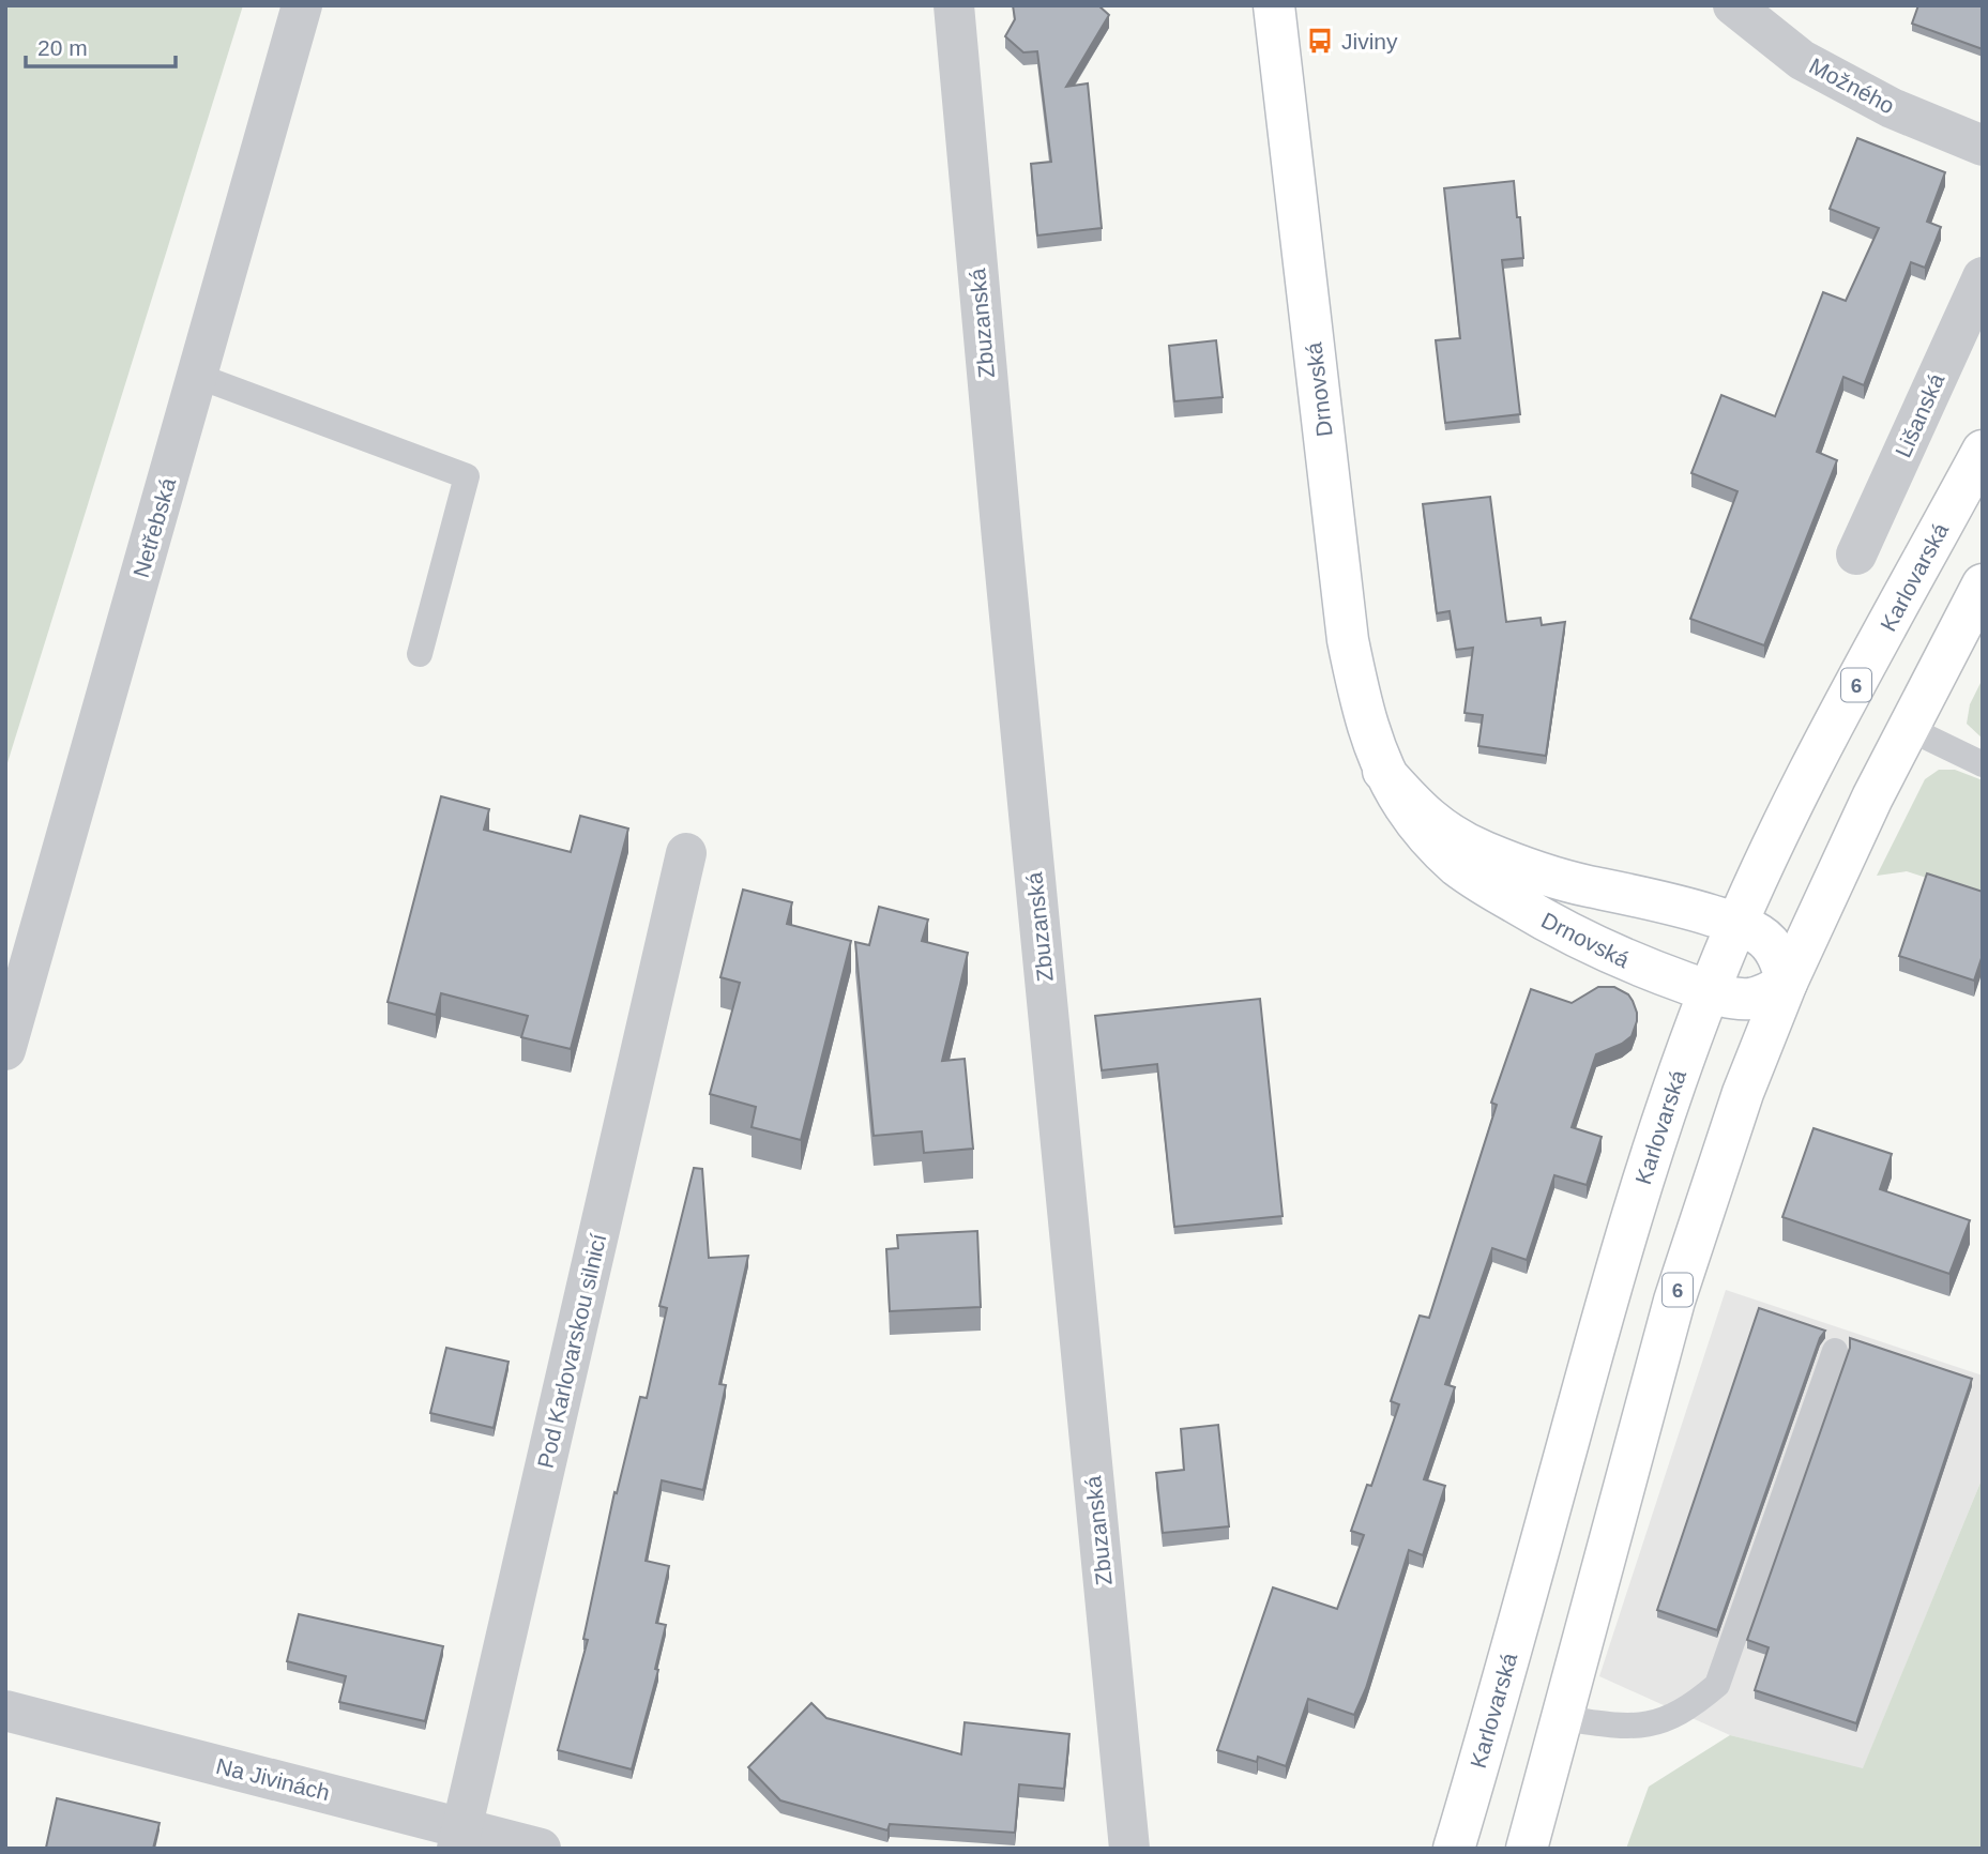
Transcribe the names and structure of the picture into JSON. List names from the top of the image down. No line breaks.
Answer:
{"streets":{"main road":["Drnovská","Karlovarská","6"],"street":["Možného","Zbuzanská","Lišanská","Netřebská","Pod Karlovarskou silnicí","Na Jivinách"]},"crossings":[["Drnovská","Karlovarská"],["Drnovská","6"],["Pod Karlovarskou silnicí","Na Jivinách"]],"places":{"bus stop":["Jiviny"]},"scale_bar":"20 m"}
